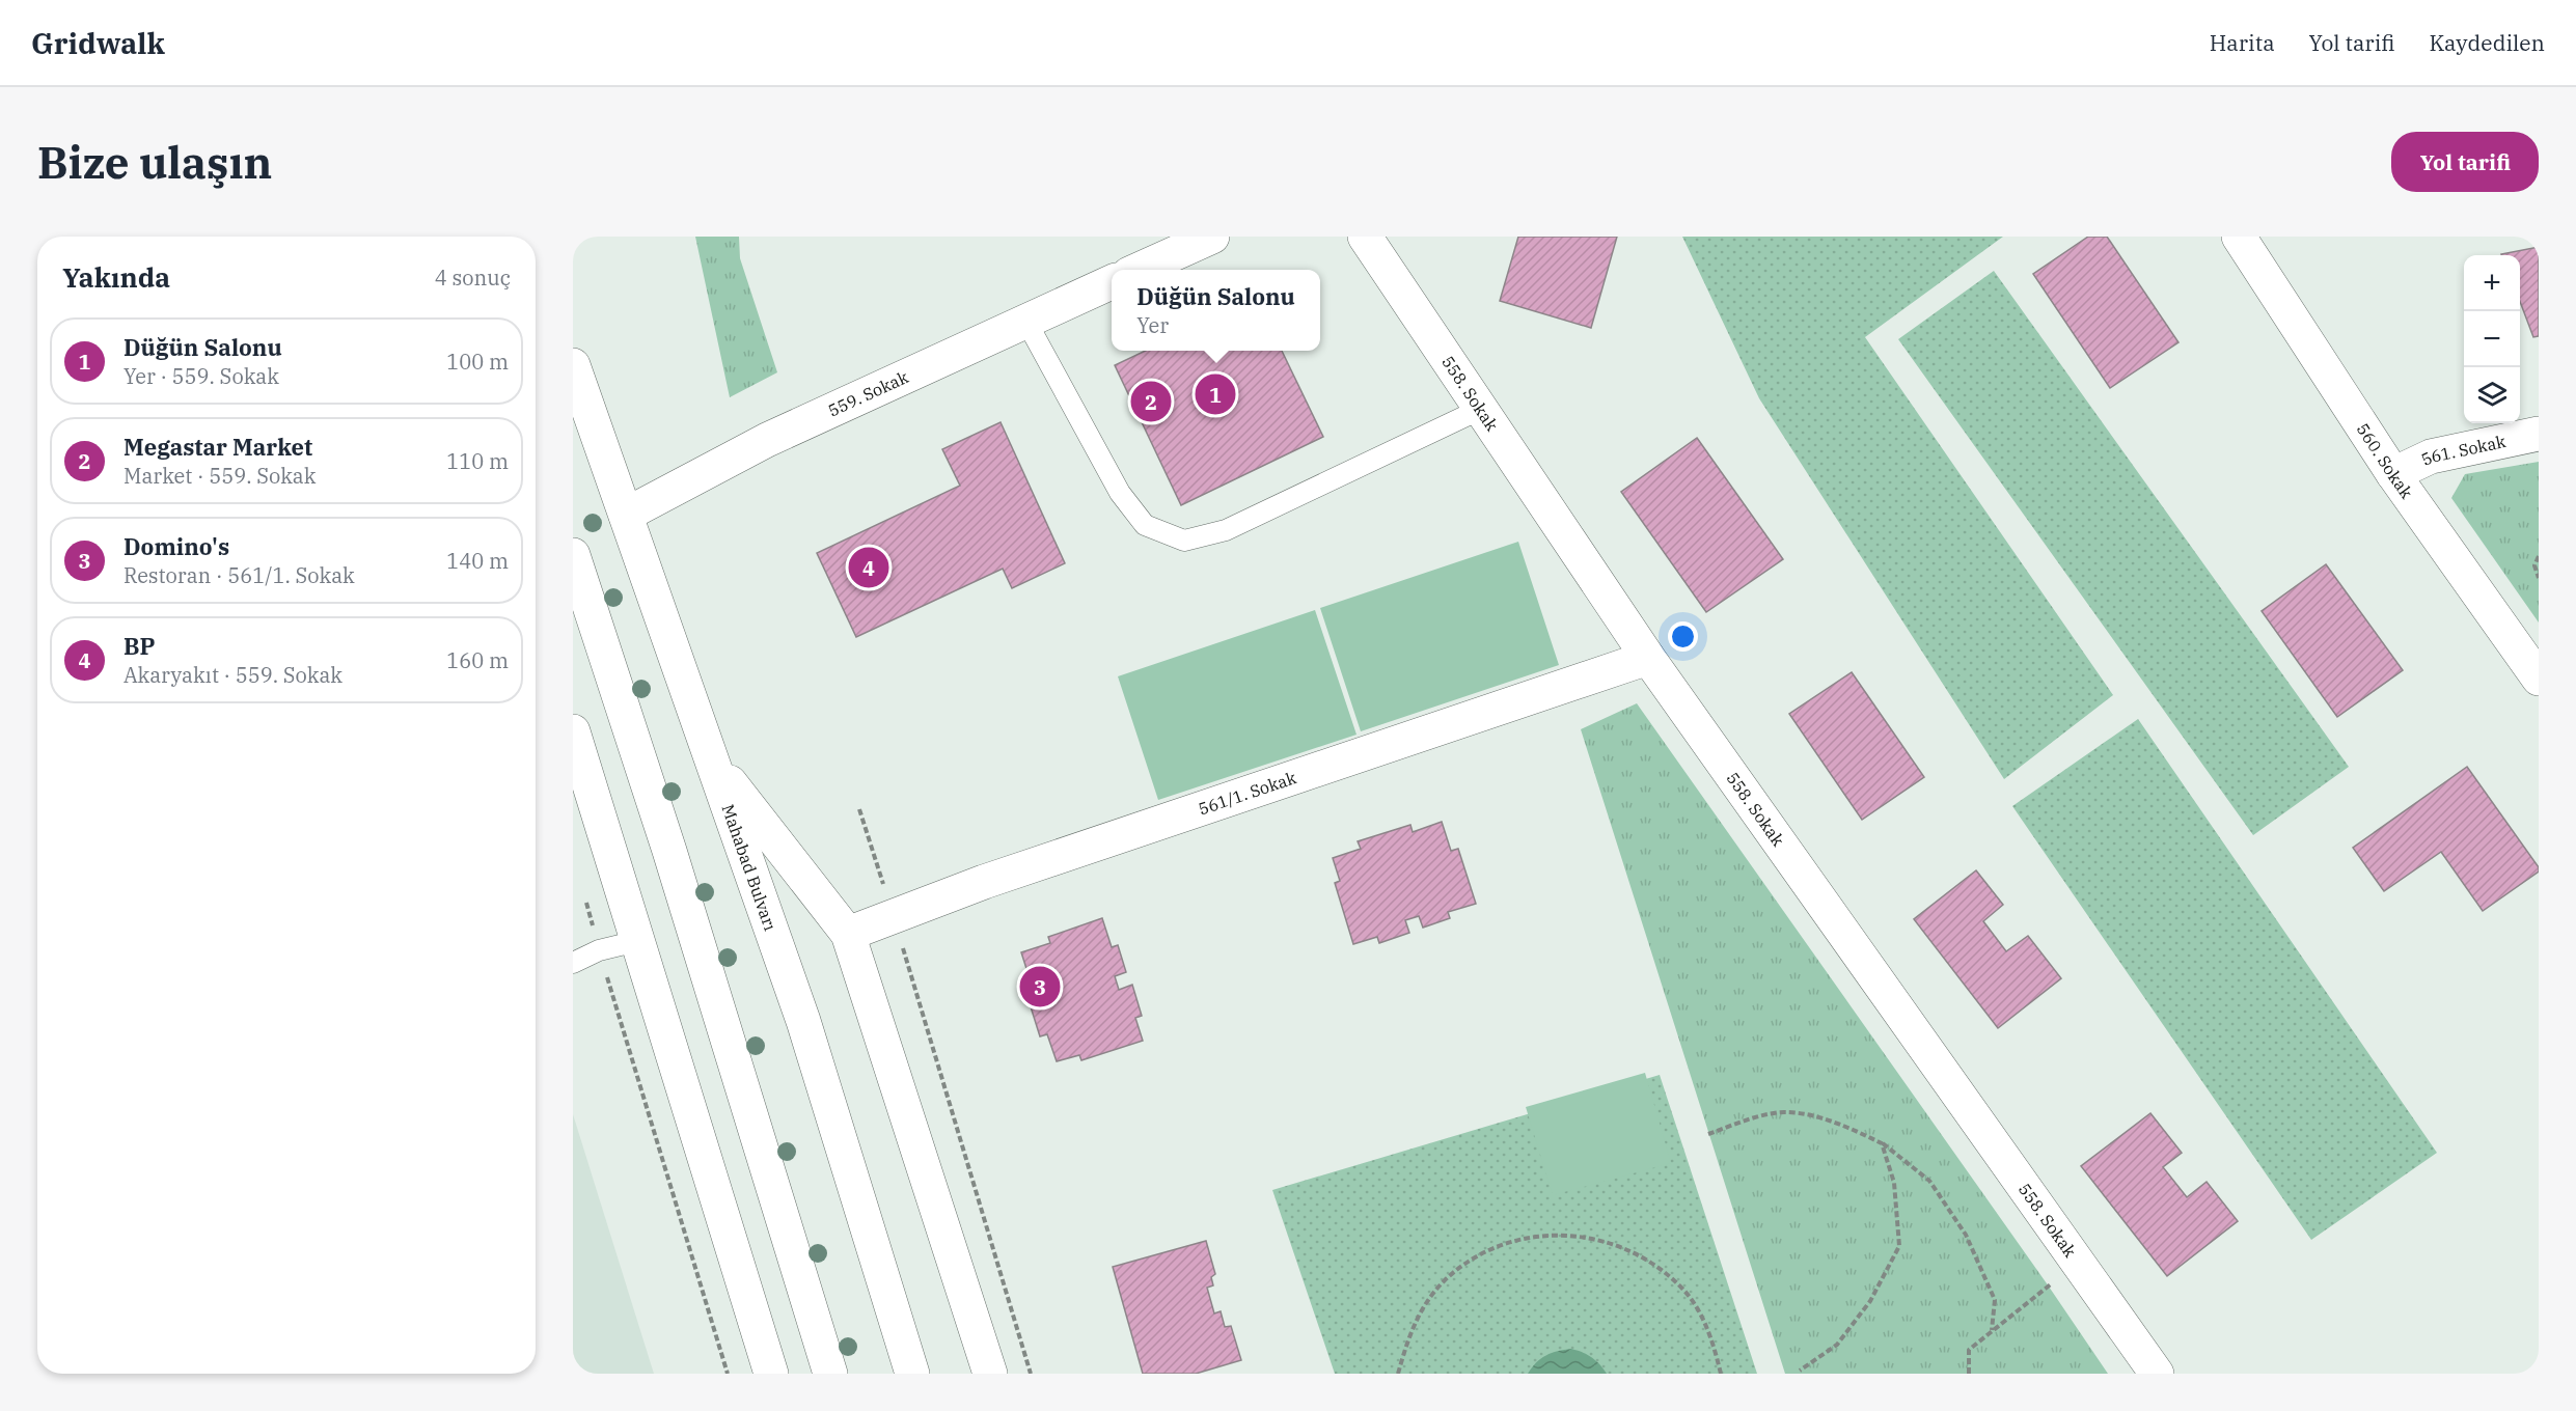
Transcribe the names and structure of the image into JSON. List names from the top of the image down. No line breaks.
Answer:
{"streets":{"street":["559. Sokak","558. Sokak","561. Sokak","560. Sokak","561/1. Sokak","Mahabad Bulvarı"]},"crossings":[["559. Sokak","Mahabad Bulvarı"],["558. Sokak","561/1. Sokak"],["561. Sokak","560. Sokak"]],"page":{"header":"Gridwalk","nav":["Harita","Yol tarifi","Kaydedilen"],"buttons":"Yol tarifi","title":"Bize ulaşın","heading":["Yakında","4 sonuç"],"map_buttons":["+","−"],"popup":["Düğün Salonu","Yer"],"list":[{"mark":"1","name":"Düğün Salonu","note":"Yer · 559. Sokak","value":"100 m"},{"mark":"2","name":"Megastar Market","note":"Market · 559. Sokak","value":"110 m"},{"mark":"3","name":"Domino's","note":"Restoran · 561/1. Sokak","value":"140 m"},{"mark":"4","name":"BP","note":"Akaryakıt · 559. Sokak","value":"160 m"}],"pins":["1","2","4","3"]}}
